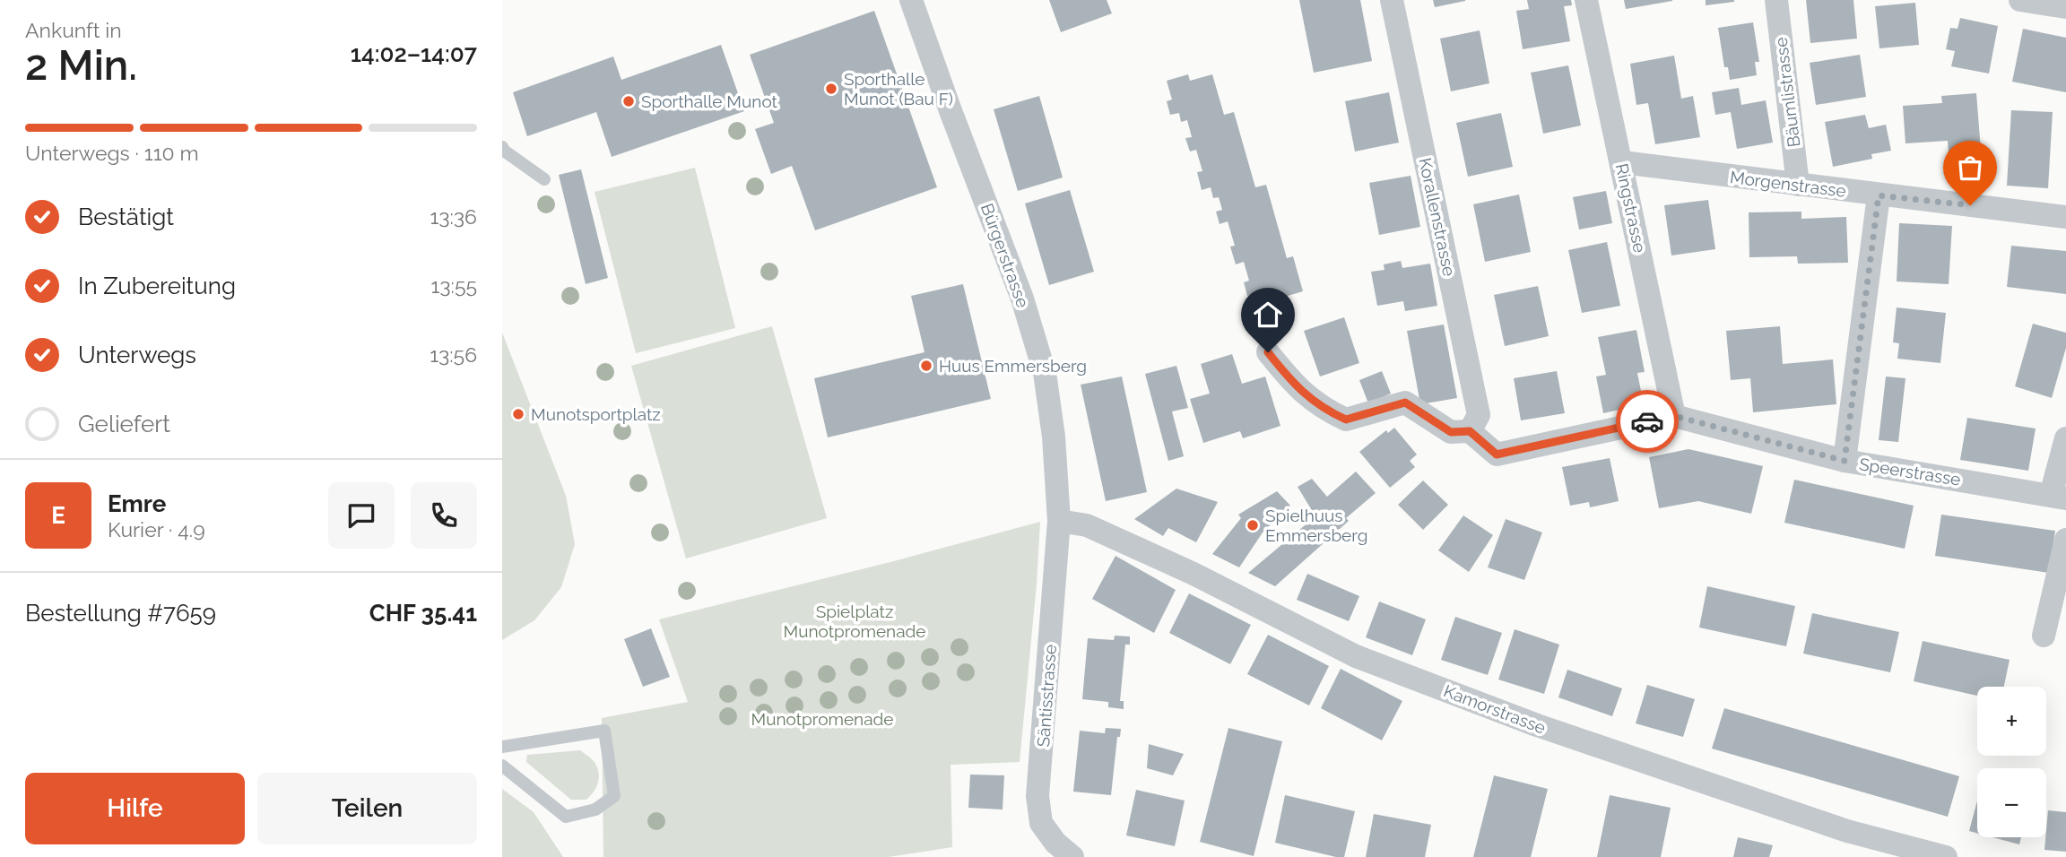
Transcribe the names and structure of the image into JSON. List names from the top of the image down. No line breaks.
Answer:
{"streets":{"street":["Bäumlistrasse","Morgenstrasse","Ringstrasse","Korallenstrasse","Bürgerstrasse","Speerstrasse","Säntisstrasse","Kamorstrasse"]},"crossings":[["Bäumlistrasse","Morgenstrasse"],["Morgenstrasse","Ringstrasse"],["Ringstrasse","Speerstrasse"],["Korallenstrasse","Speerstrasse"],["Bürgerstrasse","Säntisstrasse"],["Bürgerstrasse","Kamorstrasse"],["Säntisstrasse","Kamorstrasse"]],"parks":["Spielplatz Munotpromenade","Munotpromenade"],"places":["Sporthalle Munot (Bau F)","Sporthalle Munot","Huus Emmersberg","Munotsportplatz","Spielhuus Emmersberg"],"page":{"heading":["2 Min.","Ankunft in","14:02–14:07"],"panel":["Emre","Kurier · 4.9","Bestellung #7659","CHF 35.41"],"bar":"Unterwegs · 110 m","list":[["Bestätigt","13:36"],["In Zubereitung","13:55"],["Unterwegs","13:56"],"Geliefert"],"round":"E","map_buttons":["+","−"],"buttons":["Hilfe","Teilen"]}}
